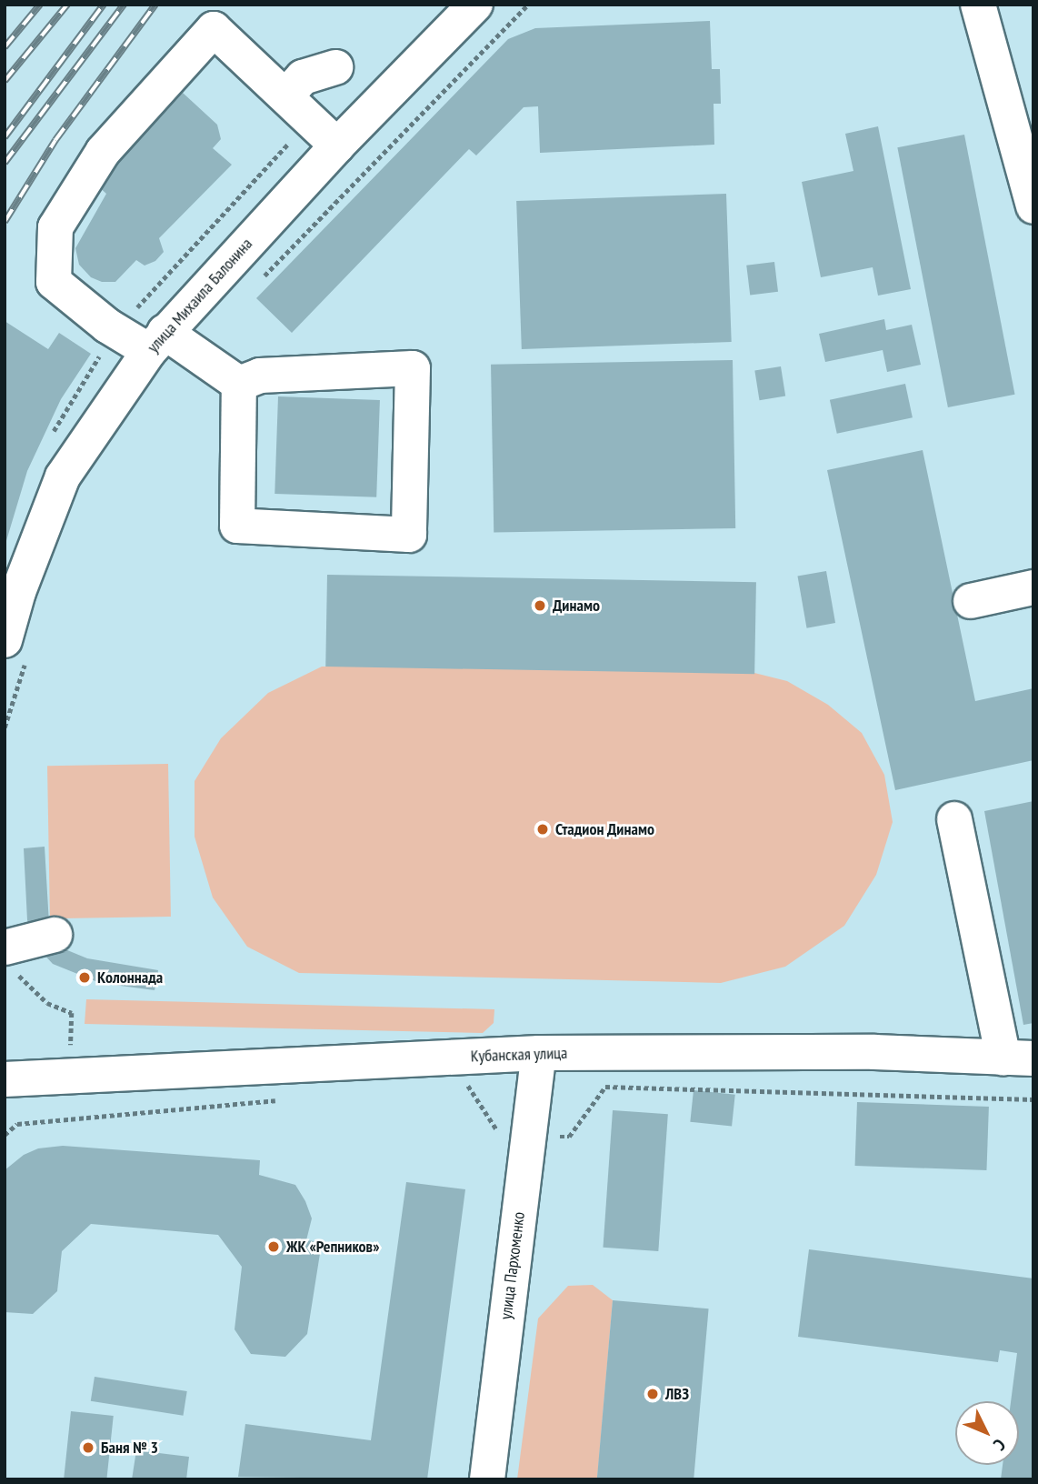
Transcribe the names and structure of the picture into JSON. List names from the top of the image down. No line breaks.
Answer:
{"streets":{"main road":["улица Михаила Балонина","Кубанская улица","улица Пархоменко"]},"crossings":[["Кубанская улица","улица Пархоменко"]],"places":["Динамо","Стадион Динамо","Колоннада","ЖК «Репников»","ЛВЗ","Баня № 3"],"north":"bottom right"}
